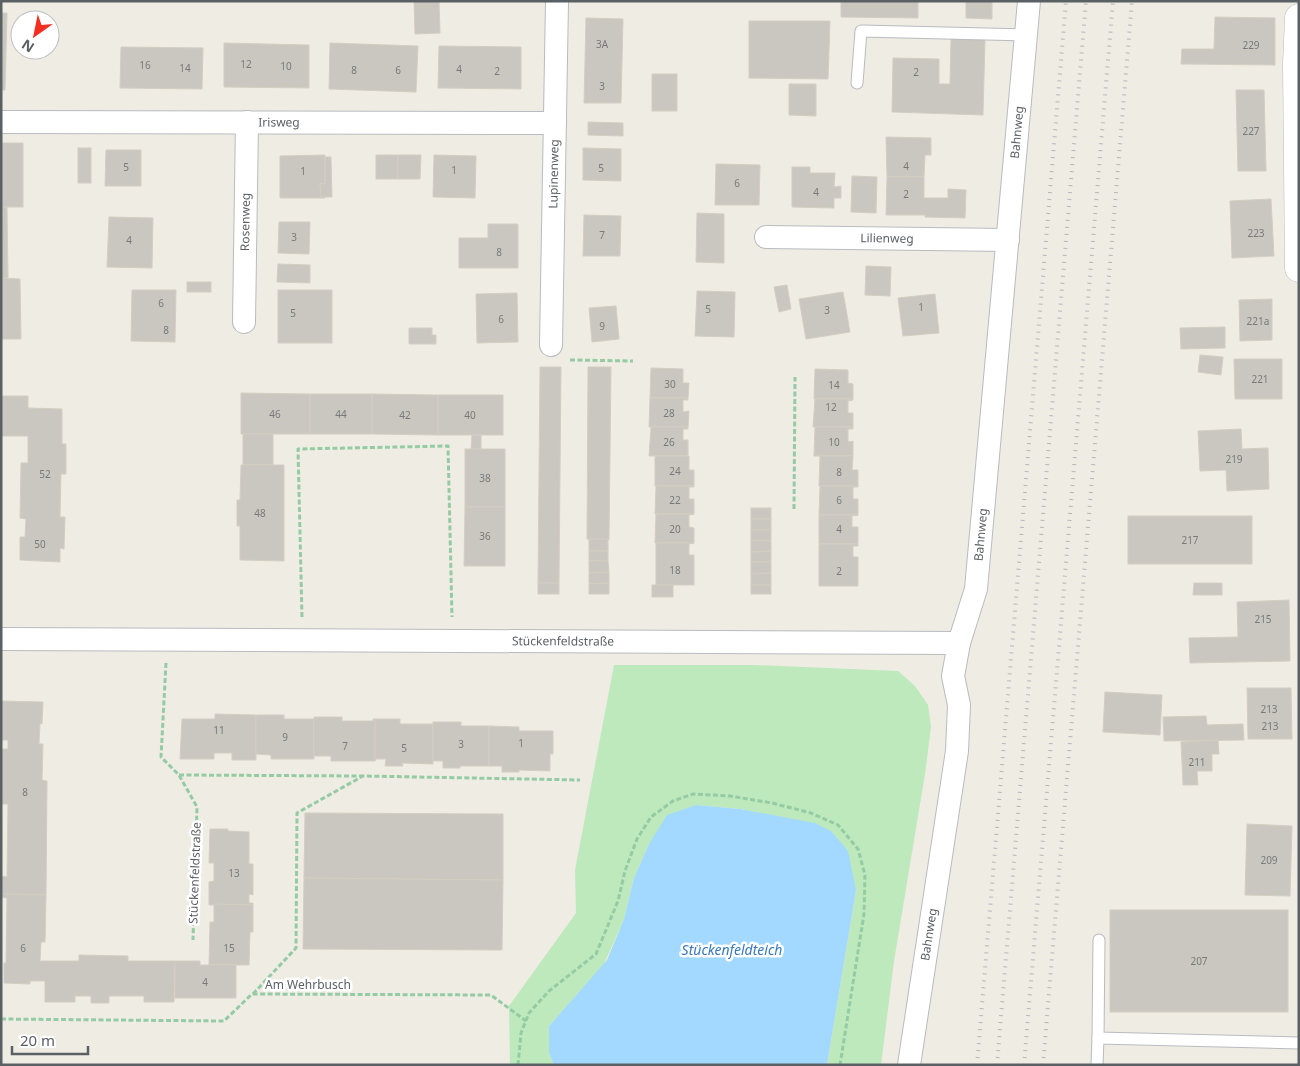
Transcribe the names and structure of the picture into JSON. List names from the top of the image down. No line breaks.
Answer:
{"streets":{"street":["Irisweg","Bahnweg","Lupinenweg","Rosenweg","Lilienweg","Stückenfeldstraße"],"path":["Am Wehrbusch"]},"crossings":[["Irisweg","Lupinenweg"],["Irisweg","Rosenweg"],["Bahnweg","Lilienweg"],["Bahnweg","Stückenfeldstraße"]],"water":["Stückenfeldteich"],"house_numbers":["3A","229","12","16","10","14","4","8","6","2","2","3","227","4","5","5","1","1","6","4","2","223","7","3","4","8","6","1","5","3","5","6","221a","9","8","221","30","14","12","28","46","44","42","40","26","10","219","24","8","52","38","22","6","48","20","4","36","217","50","18","2","215","213","213","11","9","1","3","7","5","211","8","209","13","6","15","207","4"],"scale_bar":"20 m","north":"bottom left"}
